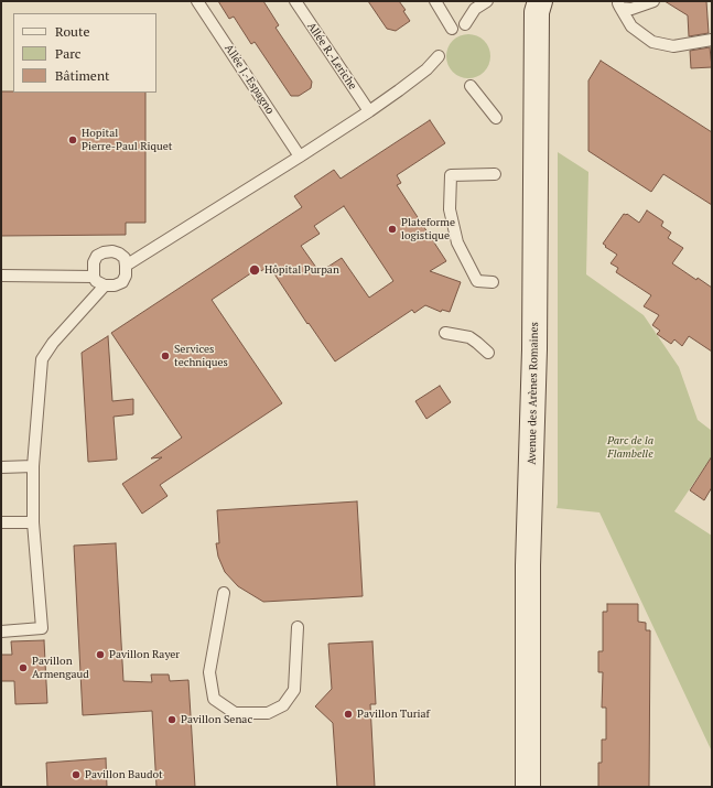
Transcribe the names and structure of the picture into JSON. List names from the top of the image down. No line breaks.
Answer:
{"streets":{"main road":["Avenue des Arènes Romaines"],"lane":["Allée R.-Leriche","Allée J.-Espagno"]},"parks":["Parc de la Flambelle"],"places":["Hopital Pierre-Paul Riquet","Plateforme logistique","Hôpital Purpan","Services techniques","Pavillon Rayer","Pavillon Armengaud","Pavillon Turiaf","Pavillon Senac","Pavillon Baudot"],"legend":["Route","Parc","Bâtiment"]}
